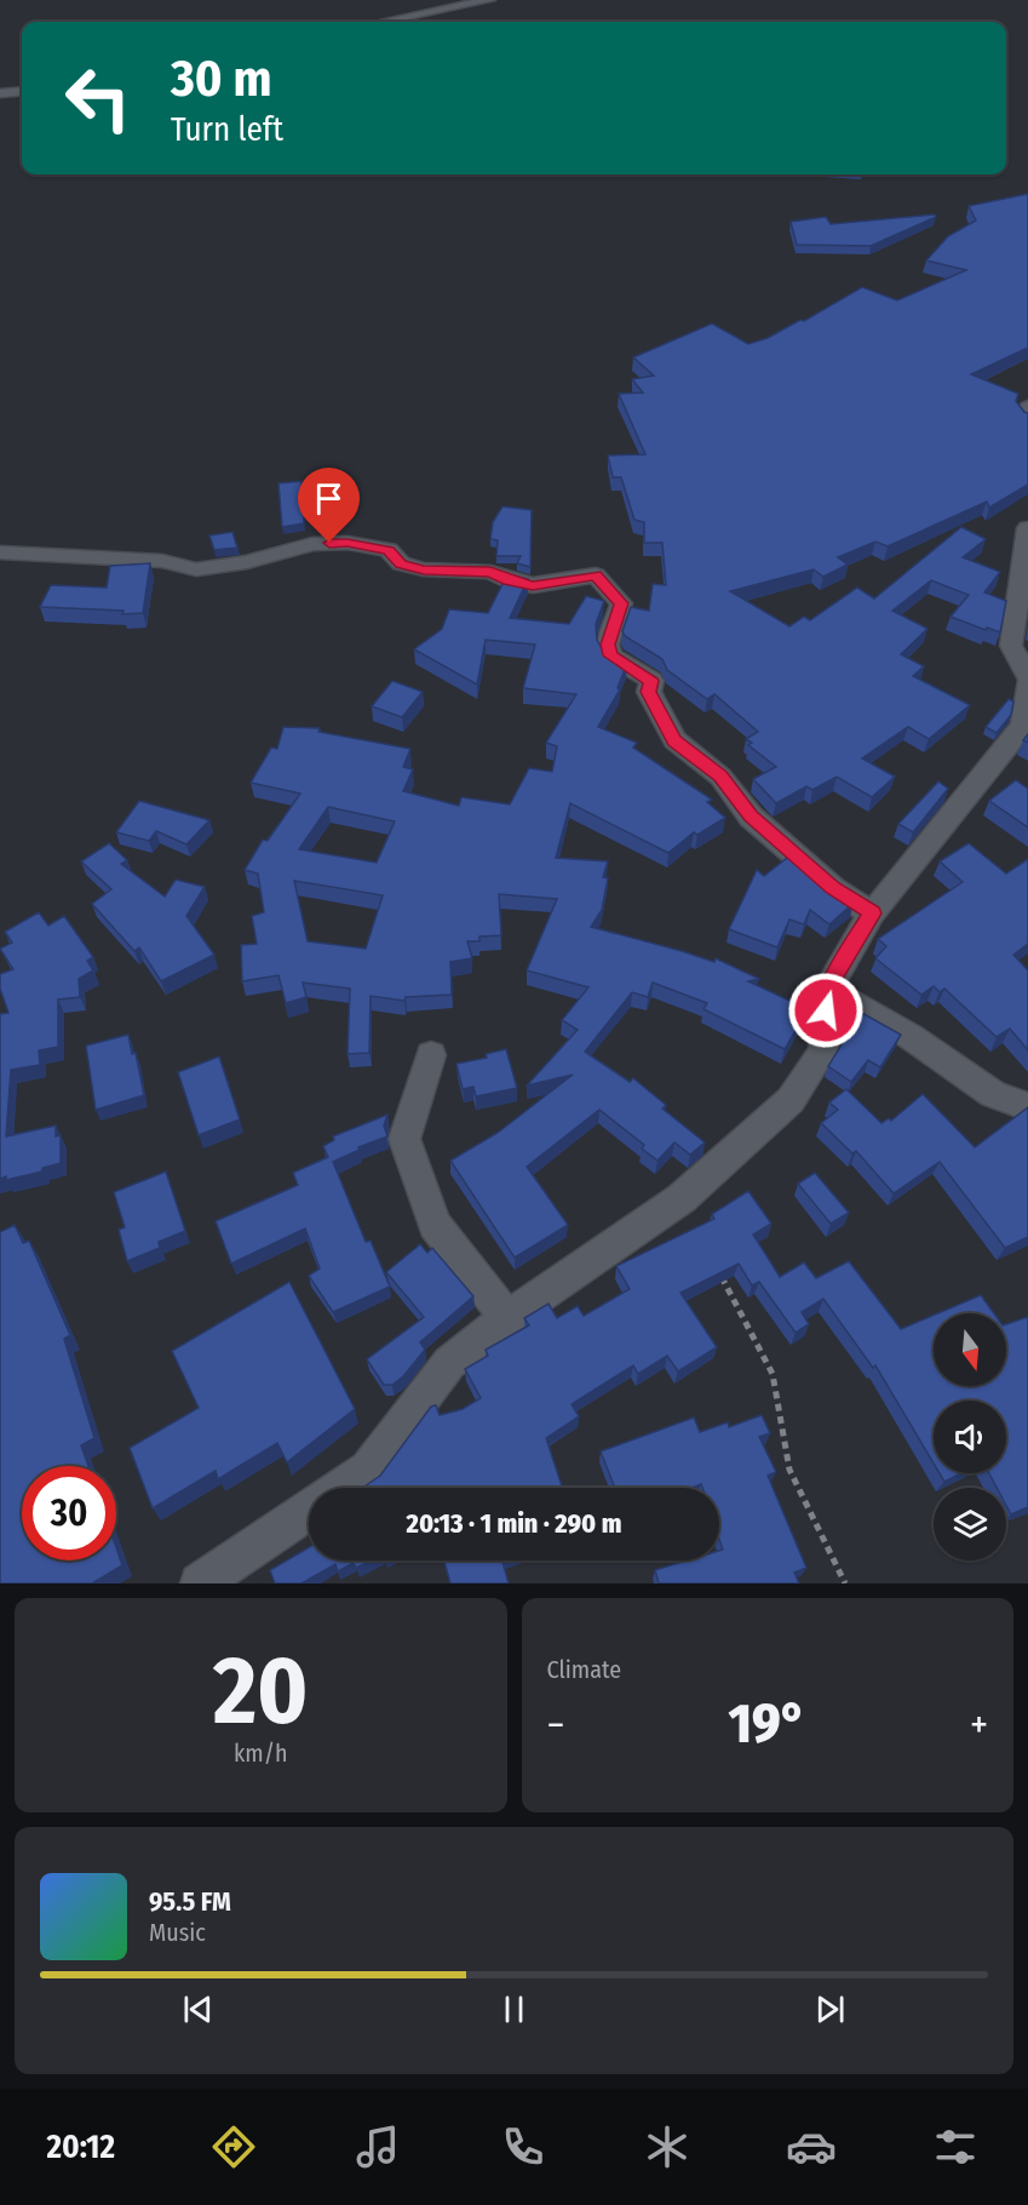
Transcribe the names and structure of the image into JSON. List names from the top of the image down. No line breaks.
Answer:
{"north":"bottom","page":{"turn":["30 m","Turn left"],"limit":"30","trip":"20:13 · 1 min · 290 m","tile":[["20","km/h"],"Climate"],"heat":["−","19°","+"],"song":["95.5 FM","Music"],"tabs":"20:12"}}
